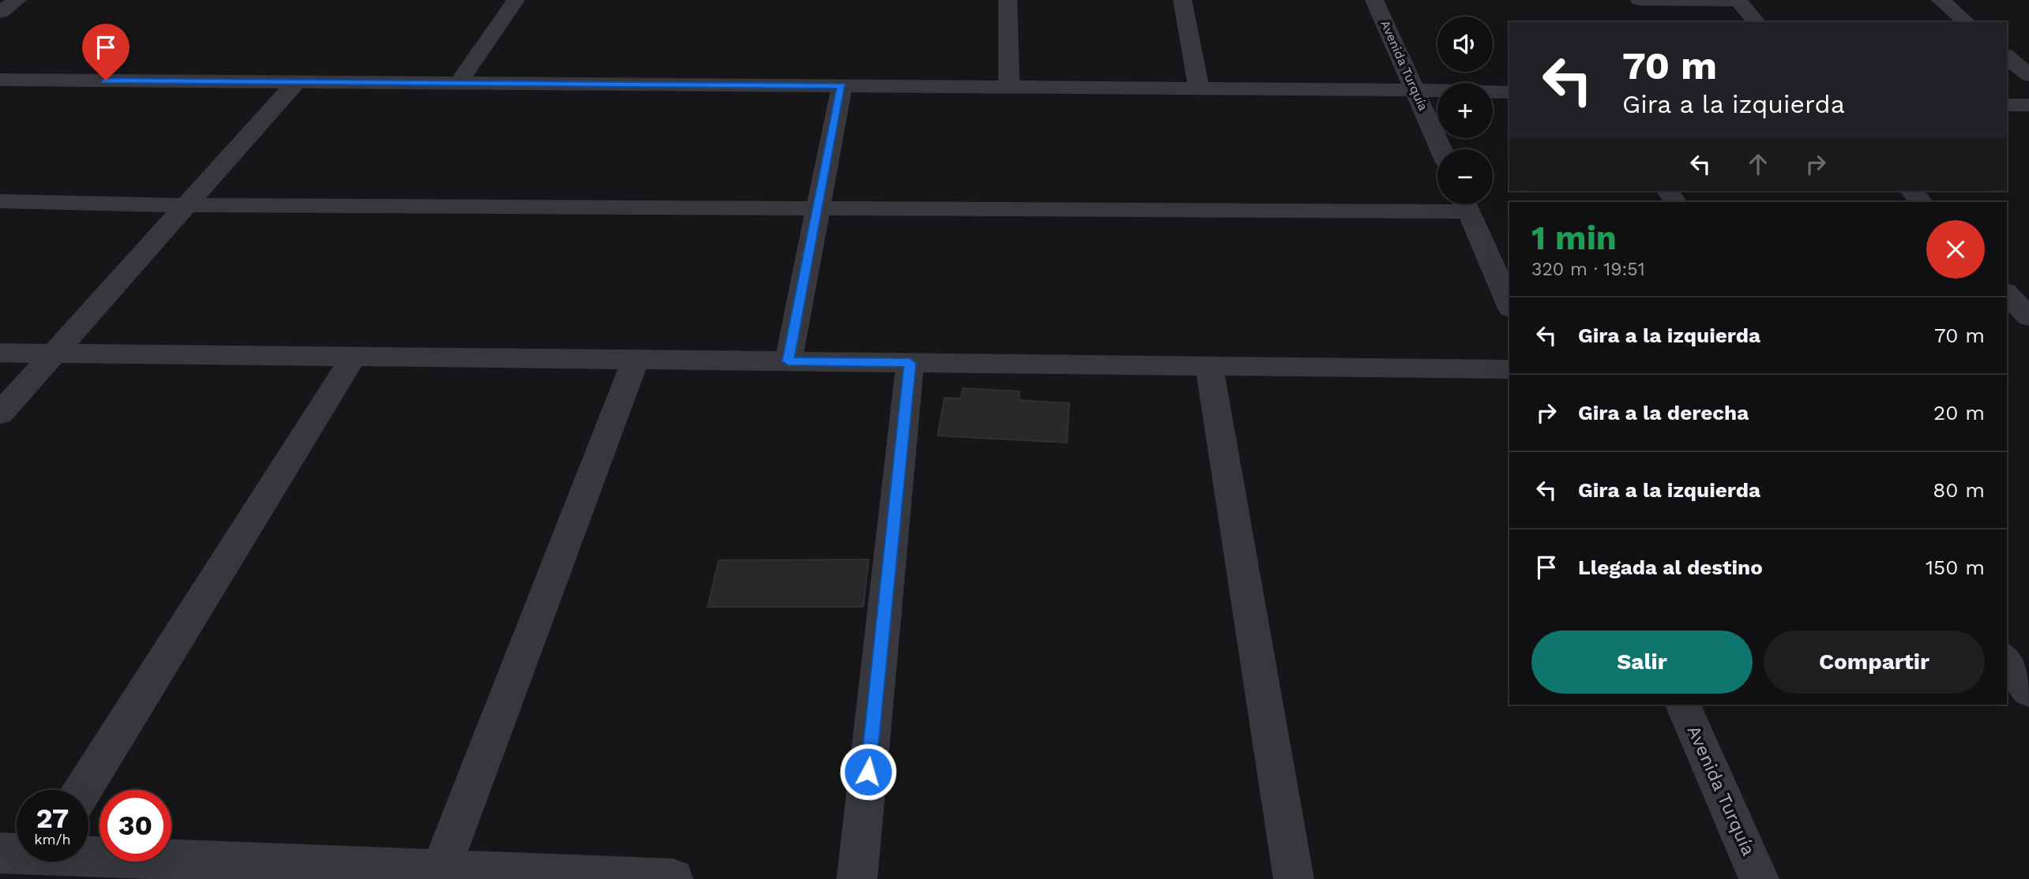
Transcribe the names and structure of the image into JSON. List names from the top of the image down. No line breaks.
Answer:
{"streets":{"street":["Avenida Turquía"]},"page":{"map_buttons":["+","−"],"turn":["70 m","Gira a la izquierda"],"heading":["1 min","320 m · 19:51"],"list":[{"name":"Gira a la izquierda","value":"70 m"},{"name":"Gira a la derecha","value":"20 m"},{"name":"Gira a la izquierda","value":"80 m"},{"name":"Llegada al destino","value":"150 m"}],"buttons":["Salir","Compartir"],"speed":"27 km/h","limit":"30"}}
